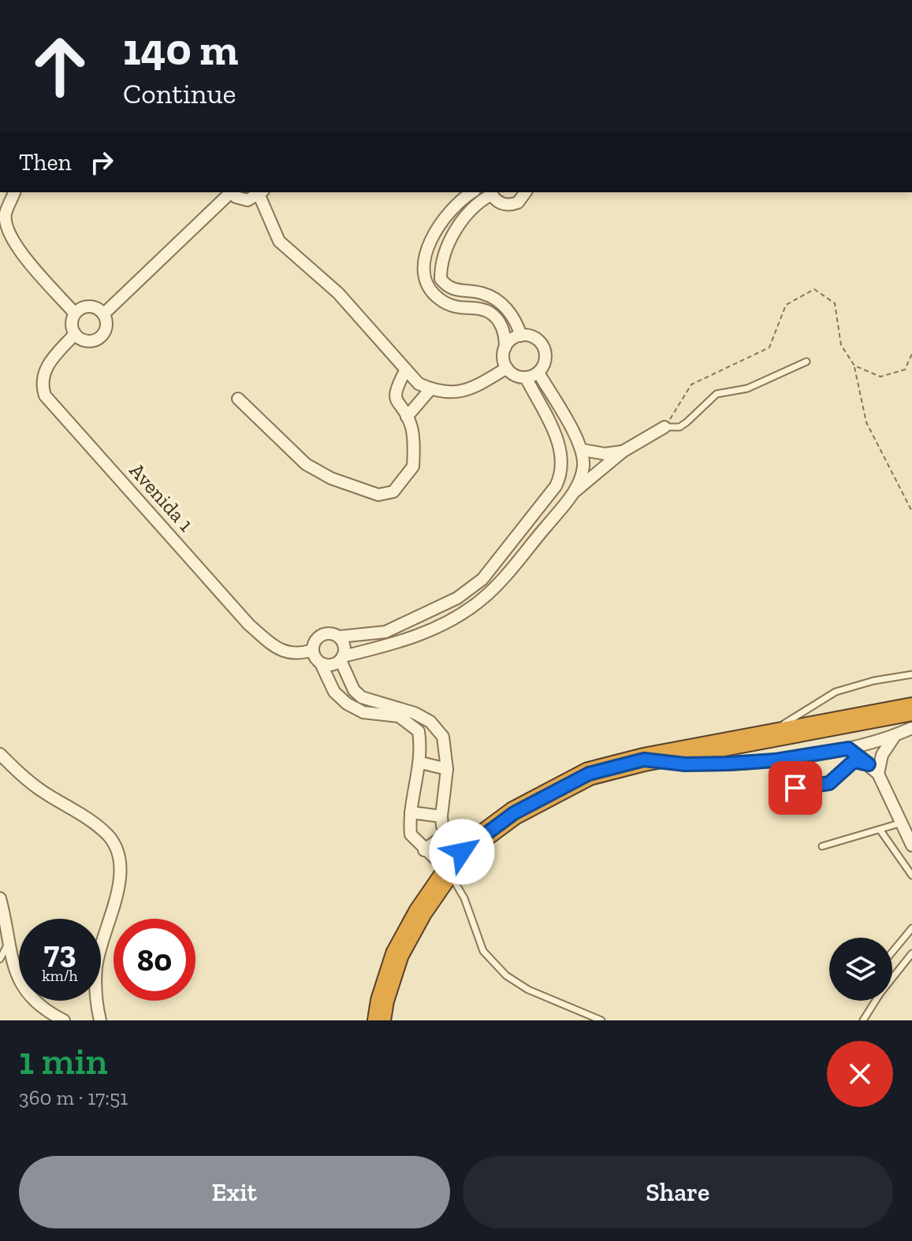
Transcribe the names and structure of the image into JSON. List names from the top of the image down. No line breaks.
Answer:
{"streets":{"street":["Avenida 1"]},"page":{"turn":["140 m","Continue"],"then":"Then","speed":"73 km/h","limit":"80","heading":["1 min","360 m · 17:51"],"buttons":["Exit","Share"]}}
